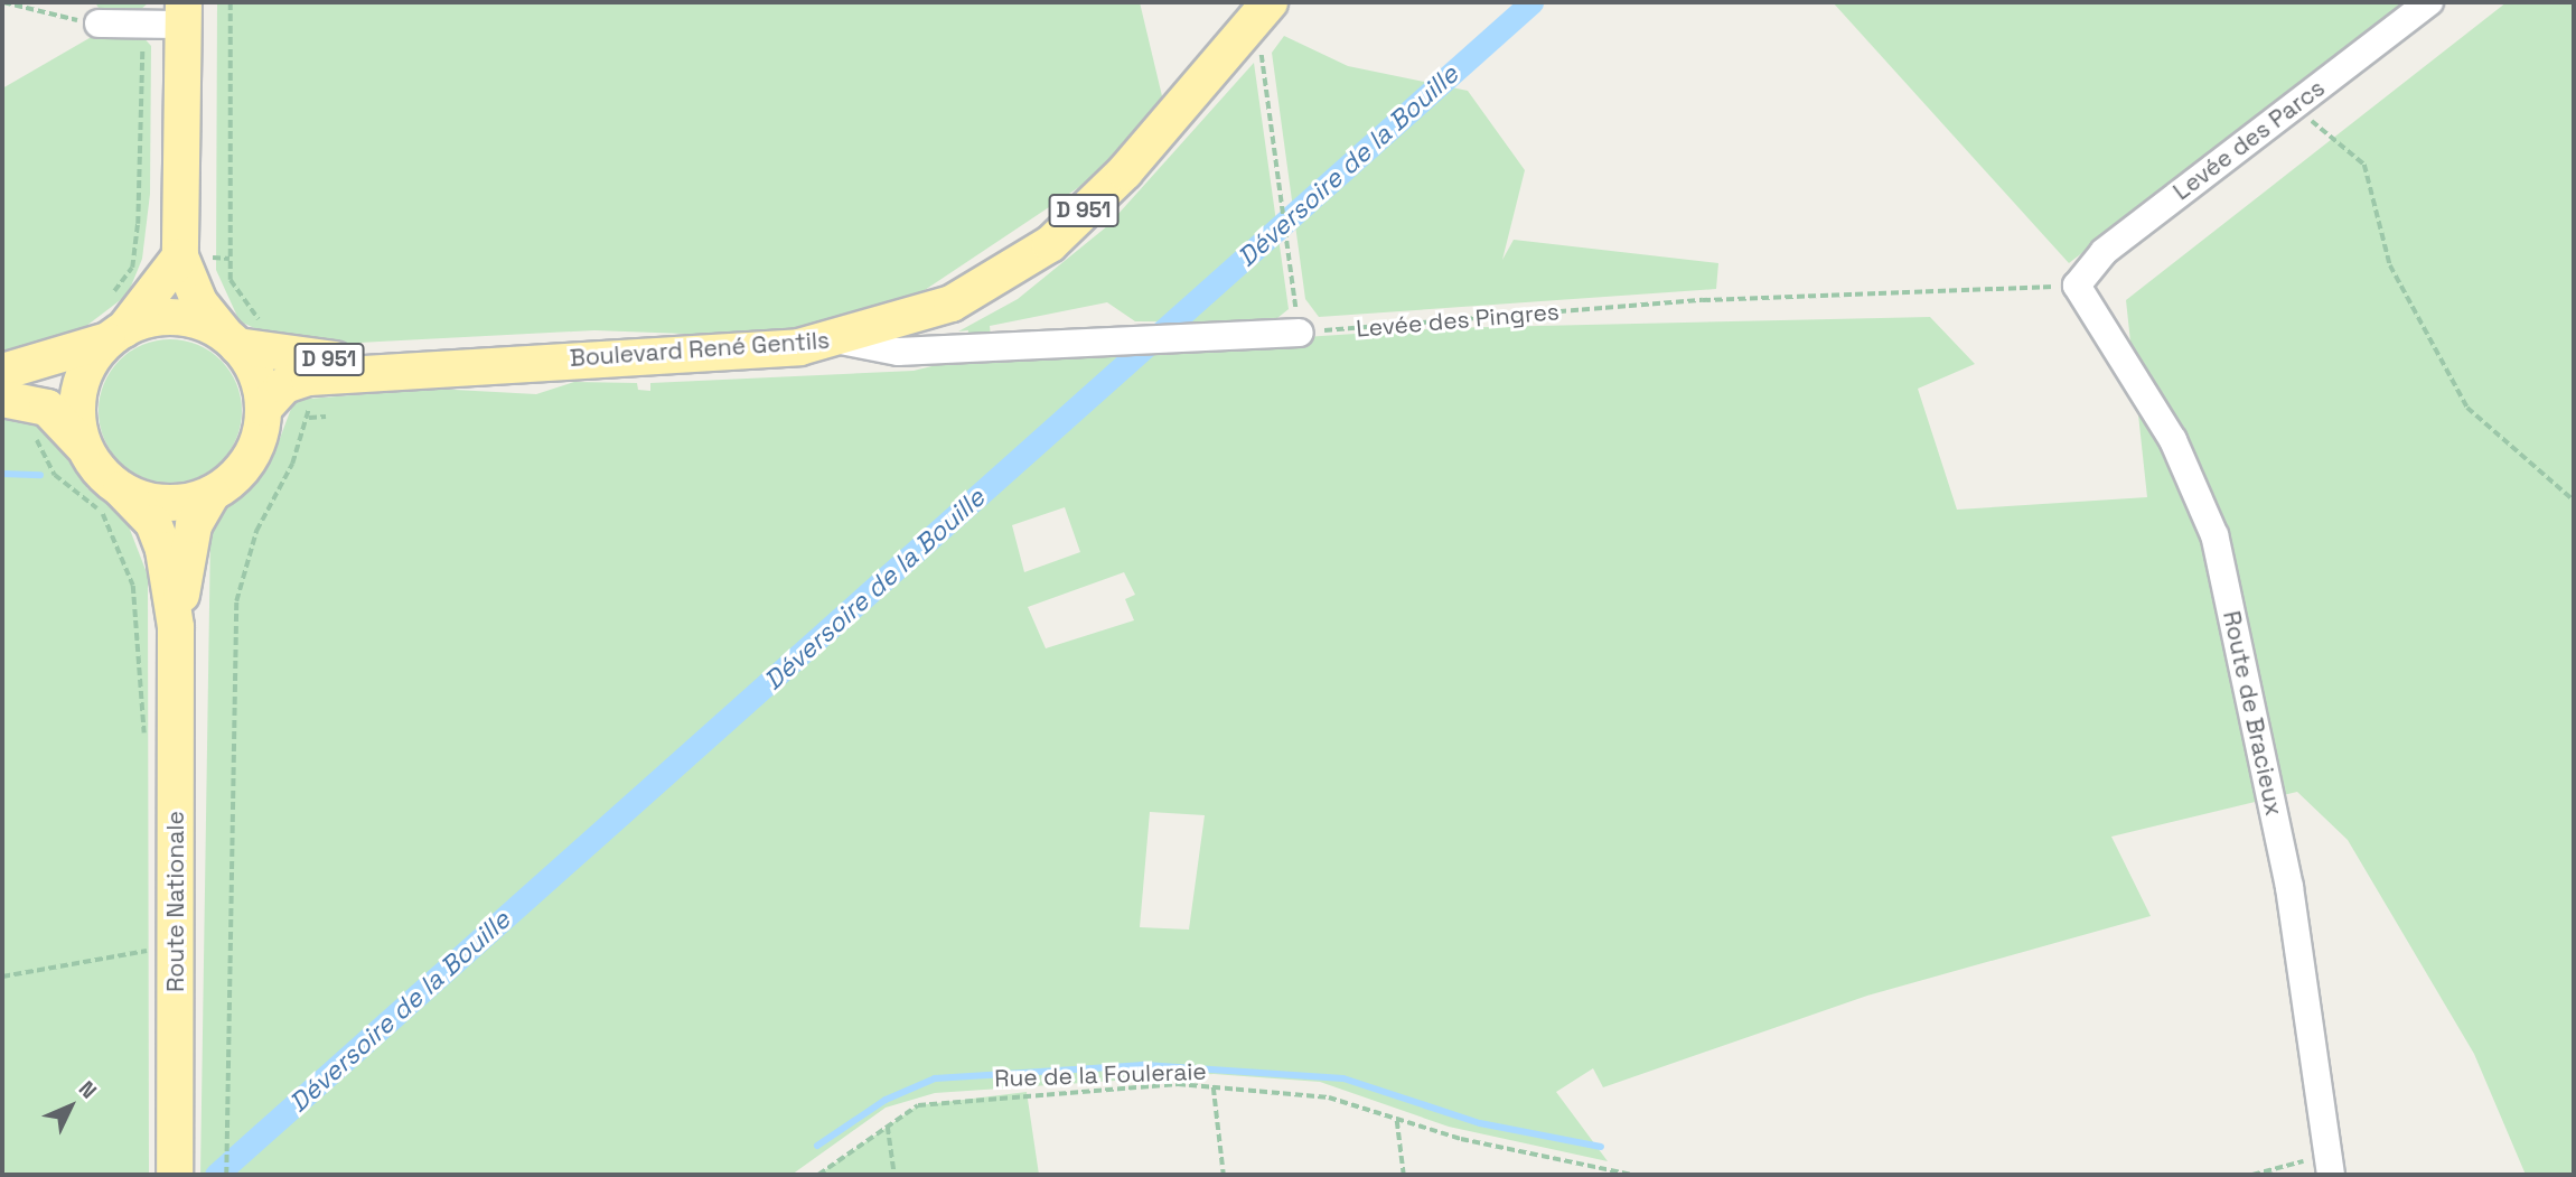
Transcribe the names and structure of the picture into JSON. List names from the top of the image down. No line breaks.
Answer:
{"streets":{"main road":["D 951","Boulevard René Gentils","Route Nationale"],"street":["Levée des Parcs","Route de Bracieux"],"path":["Levée des Pingres","Rue de la Fouleraie"]},"crossings":[["Levée des Parcs","Levée des Pingres"],["Levée des Parcs","Route de Bracieux"],["Levée des Pingres","Route de Bracieux"],["Boulevard René Gentils","Route Nationale"]],"water":["Déversoire de la Bouille"],"north":"top right"}
